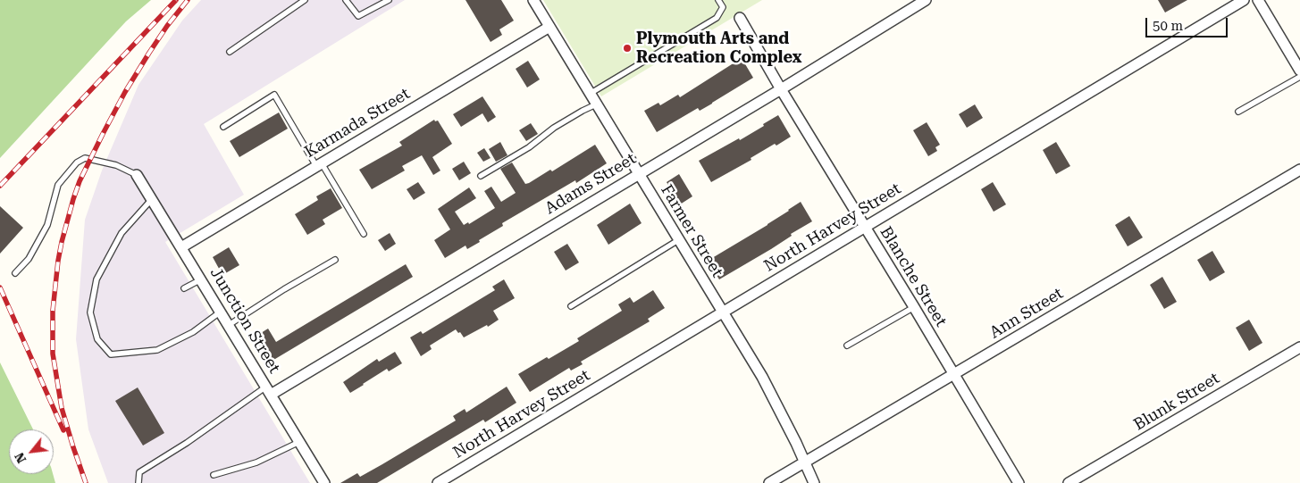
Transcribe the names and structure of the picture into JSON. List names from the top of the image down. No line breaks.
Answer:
{"streets":{"street":["Karmada Street","Adams Street","North Harvey Street","Farmer Street","Blanche Street","Ann Street","Junction Street","Blunk Street"]},"crossings":[["Karmada Street","Farmer Street"],["Karmada Street","Junction Street"],["Adams Street","Farmer Street"],["Adams Street","Blanche Street"],["Adams Street","Junction Street"],["North Harvey Street","Farmer Street"],["North Harvey Street","Blanche Street"],["Farmer Street","Ann Street"],["Blanche Street","Ann Street"]],"places":["Plymouth Arts and Recreation Complex"],"scale_bar":"50 m","north":"bottom left"}
